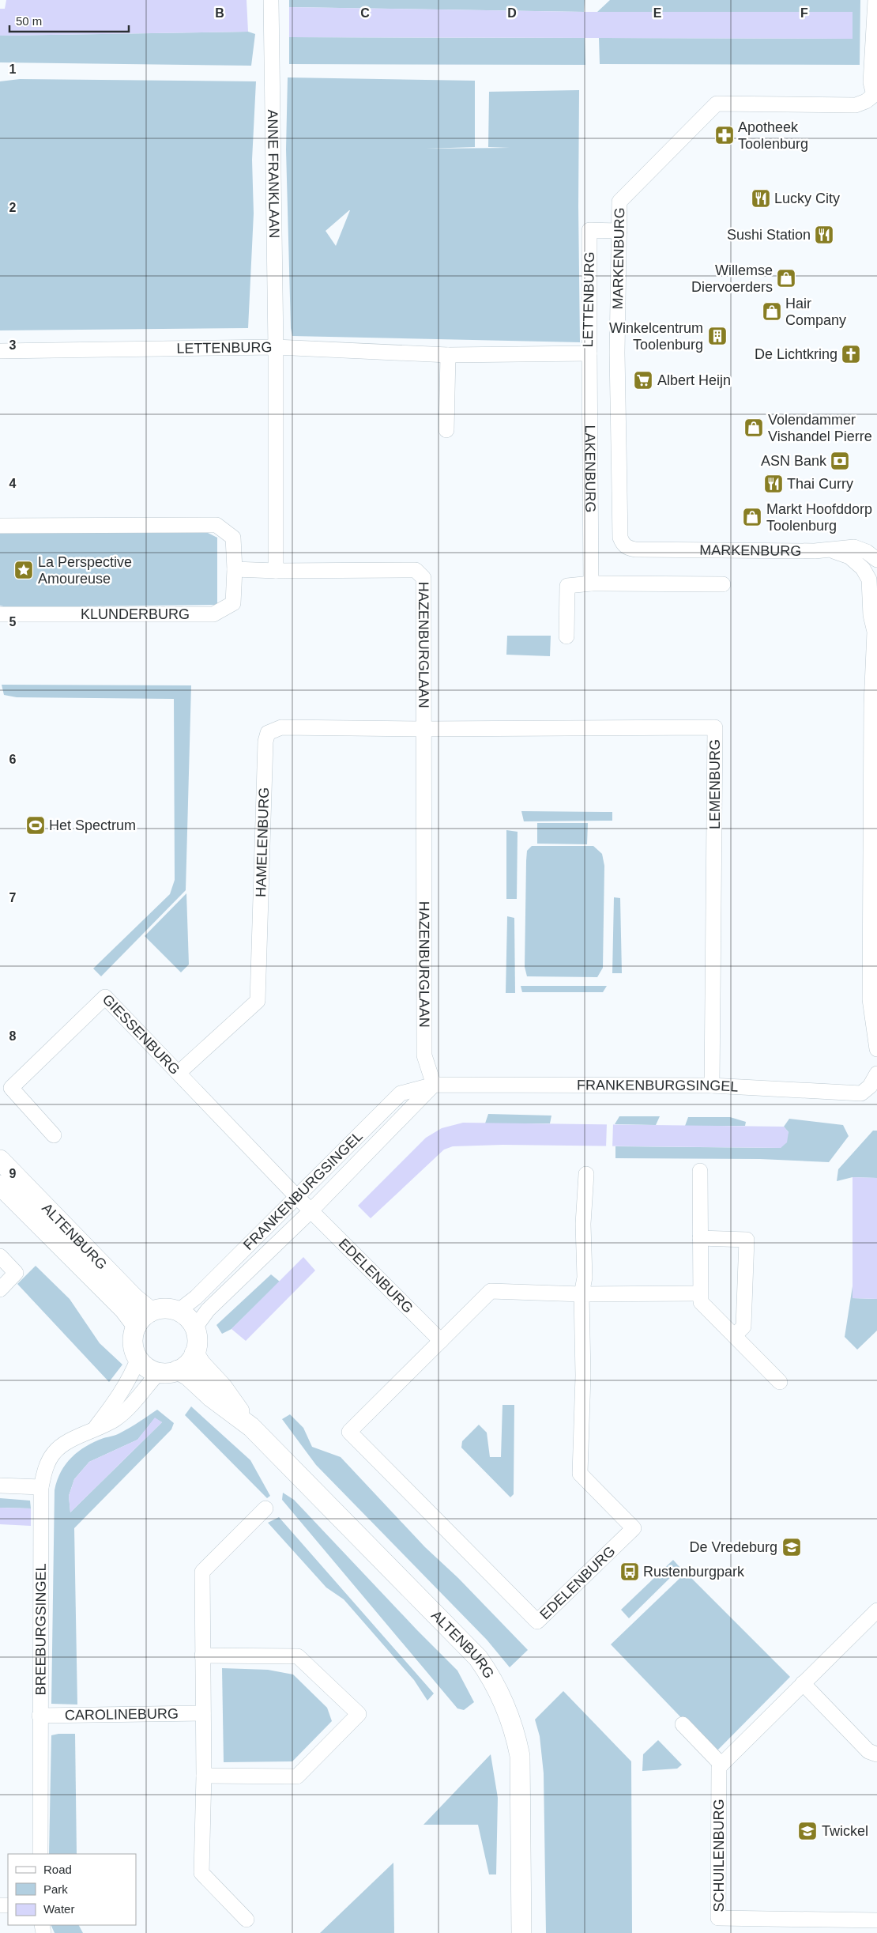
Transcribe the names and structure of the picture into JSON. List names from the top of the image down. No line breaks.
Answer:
{"streets":{"main road":["ALTENBURG"],"street":["ANNE FRANKLAAN","MARKENBURG","LETTENBURG","LAKENBURG","KLUNDERBURG","HAZENBURGLAAN","LEMENBURG","HAMELENBURG","GIESSENBURG","FRANKENBURGSINGEL","EDELENBURG","BREEBURGSINGEL","CAROLINEBURG","SCHUILENBURG"]},"crossings":[["ANNE FRANKLAAN","LETTENBURG"],["MARKENBURG","LETTENBURG"],["LETTENBURG","LAKENBURG"],["HAZENBURGLAAN","LEMENBURG"],["HAZENBURGLAAN","HAMELENBURG"],["HAZENBURGLAAN","FRANKENBURGSINGEL"],["LEMENBURG","HAMELENBURG"],["LEMENBURG","FRANKENBURGSINGEL"],["HAMELENBURG","GIESSENBURG"],["GIESSENBURG","FRANKENBURGSINGEL"],["GIESSENBURG","EDELENBURG"],["FRANKENBURGSINGEL","ALTENBURG"],["FRANKENBURGSINGEL","EDELENBURG"],["FRANKENBURGSINGEL","BREEBURGSINGEL"],["ALTENBURG","BREEBURGSINGEL"],["BREEBURGSINGEL","CAROLINEBURG"]],"places":{"pharmacy":["Apotheek Toolenburg"],"restaurant":["Lucky City","Sushi Station","Thai Curry"],"shop":["Willemse Diervoerders","Hair Company","Volendammer Vishandel Pierre","Markt Hoofddorp Toolenburg"],"building":["Winkelcentrum Toolenburg"],"church":["De Lichtkring"],"supermarket":["Albert Heijn"],"bank":["ASN Bank"],"place":["La Perspective Amoureuse"],"sports":["Het Spectrum"],"school or university":["De Vredeburg","Twickel"],"bus stop":["Rustenburgpark"]},"legend":["Road","Park","Water"],"scale_bar":"50 m","grid":{"columns":["B","C","D","E","F"],"rows":["1","2","3","4","5","6","7","8","9"]}}
